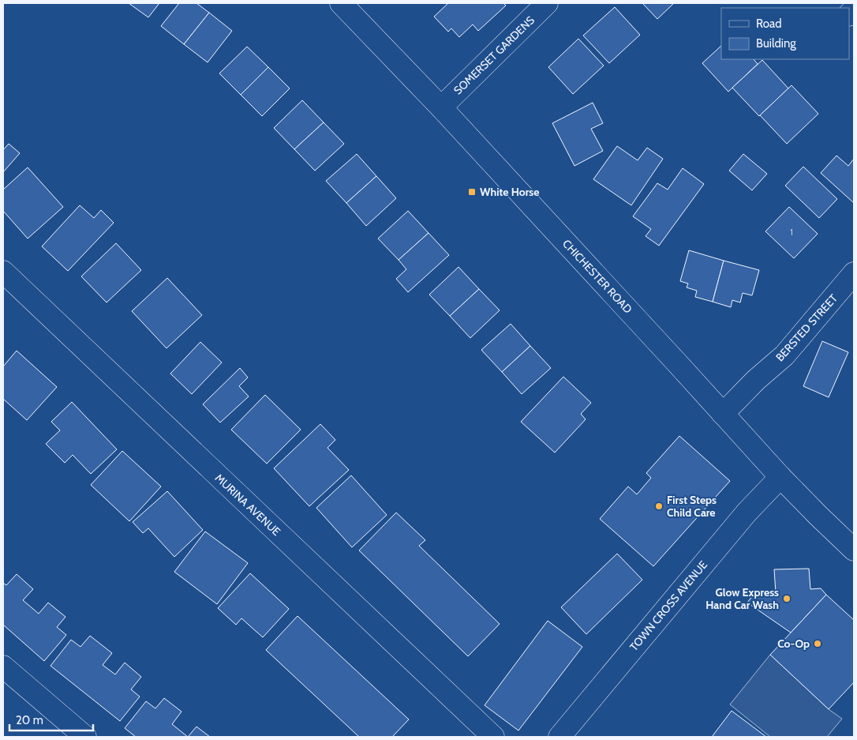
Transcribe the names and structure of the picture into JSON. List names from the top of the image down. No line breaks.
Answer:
{"streets":{"street":["SOMERSET GARDENS","CHICHESTER ROAD","BERSTED STREET","MURINA AVENUE","TOWN CROSS AVENUE"]},"crossings":[["SOMERSET GARDENS","CHICHESTER ROAD"],["CHICHESTER ROAD","BERSTED STREET"],["CHICHESTER ROAD","TOWN CROSS AVENUE"]],"places":{"transit":["White Horse"],"other":["First Steps Child Care","Glow Express Hand Car Wash","Co-Op"]},"house_numbers":["1"],"legend":["Road","Building"],"scale_bar":"20 m"}
